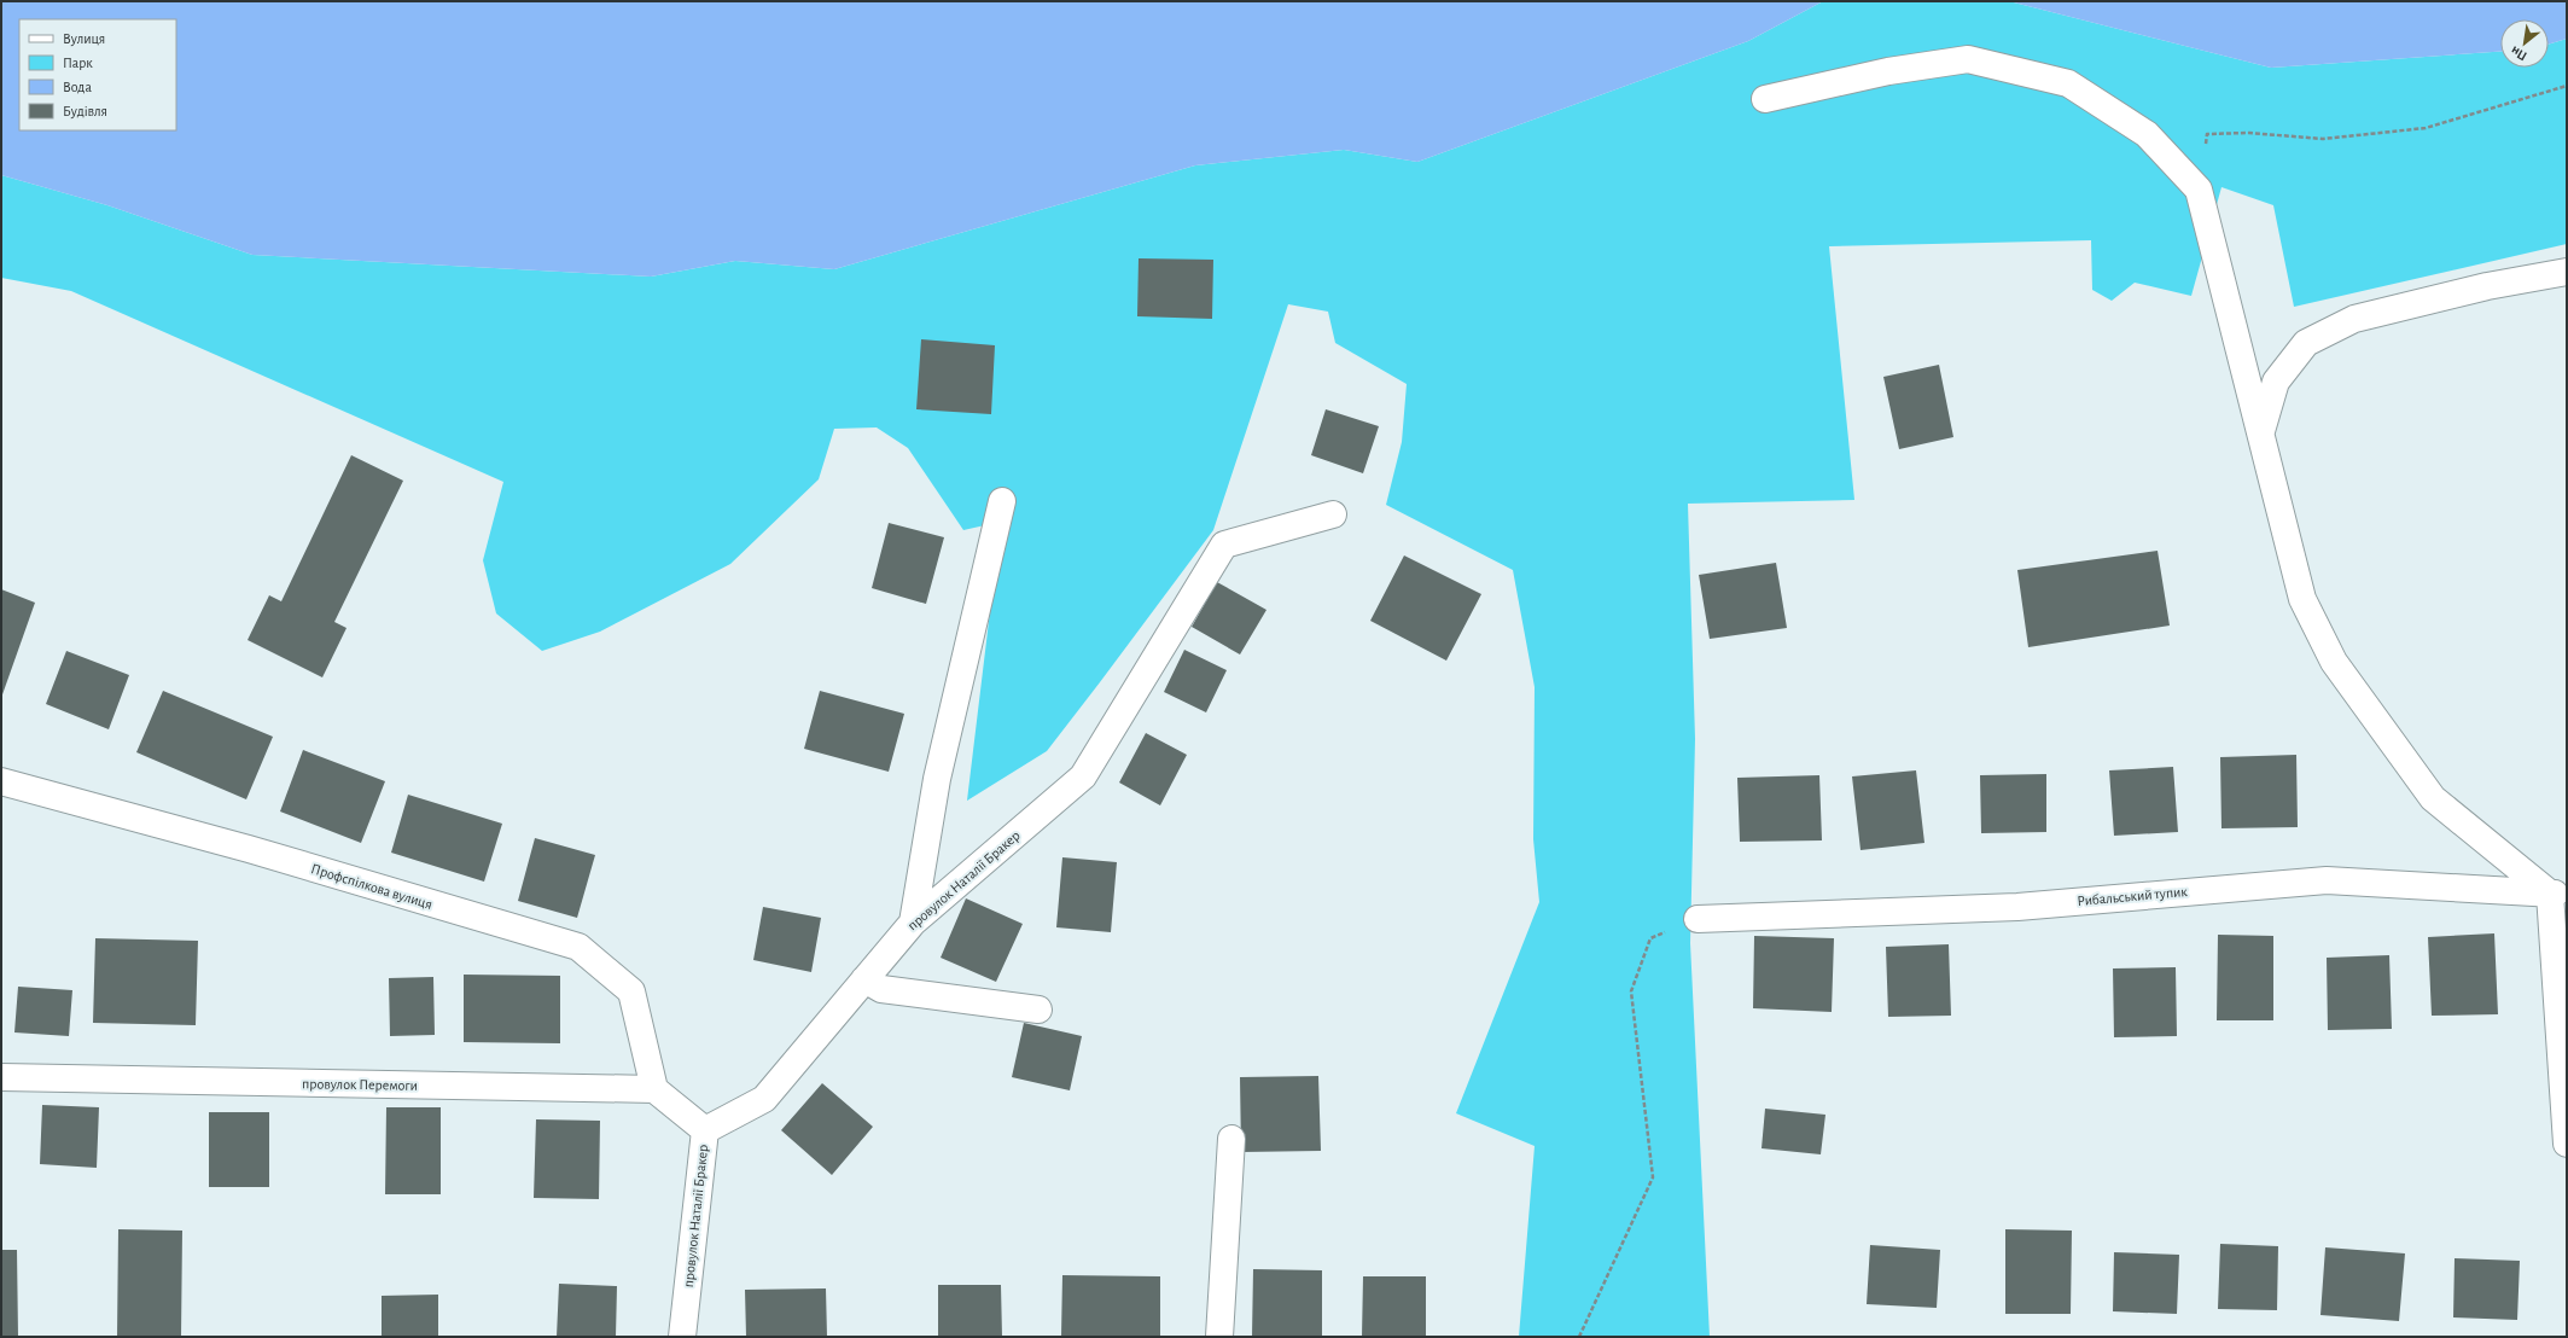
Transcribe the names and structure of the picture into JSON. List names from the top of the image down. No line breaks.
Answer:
{"streets":{"street":["провулок Наталії Бракер","Профспілкова вулиця","Рибальський тупик","провулок Перемоги"]},"crossings":[["Профспілкова вулиця","провулок Перемоги"]],"legend":["Вулиця","Парк","Вода","Будівля"],"north":"bottom left"}
